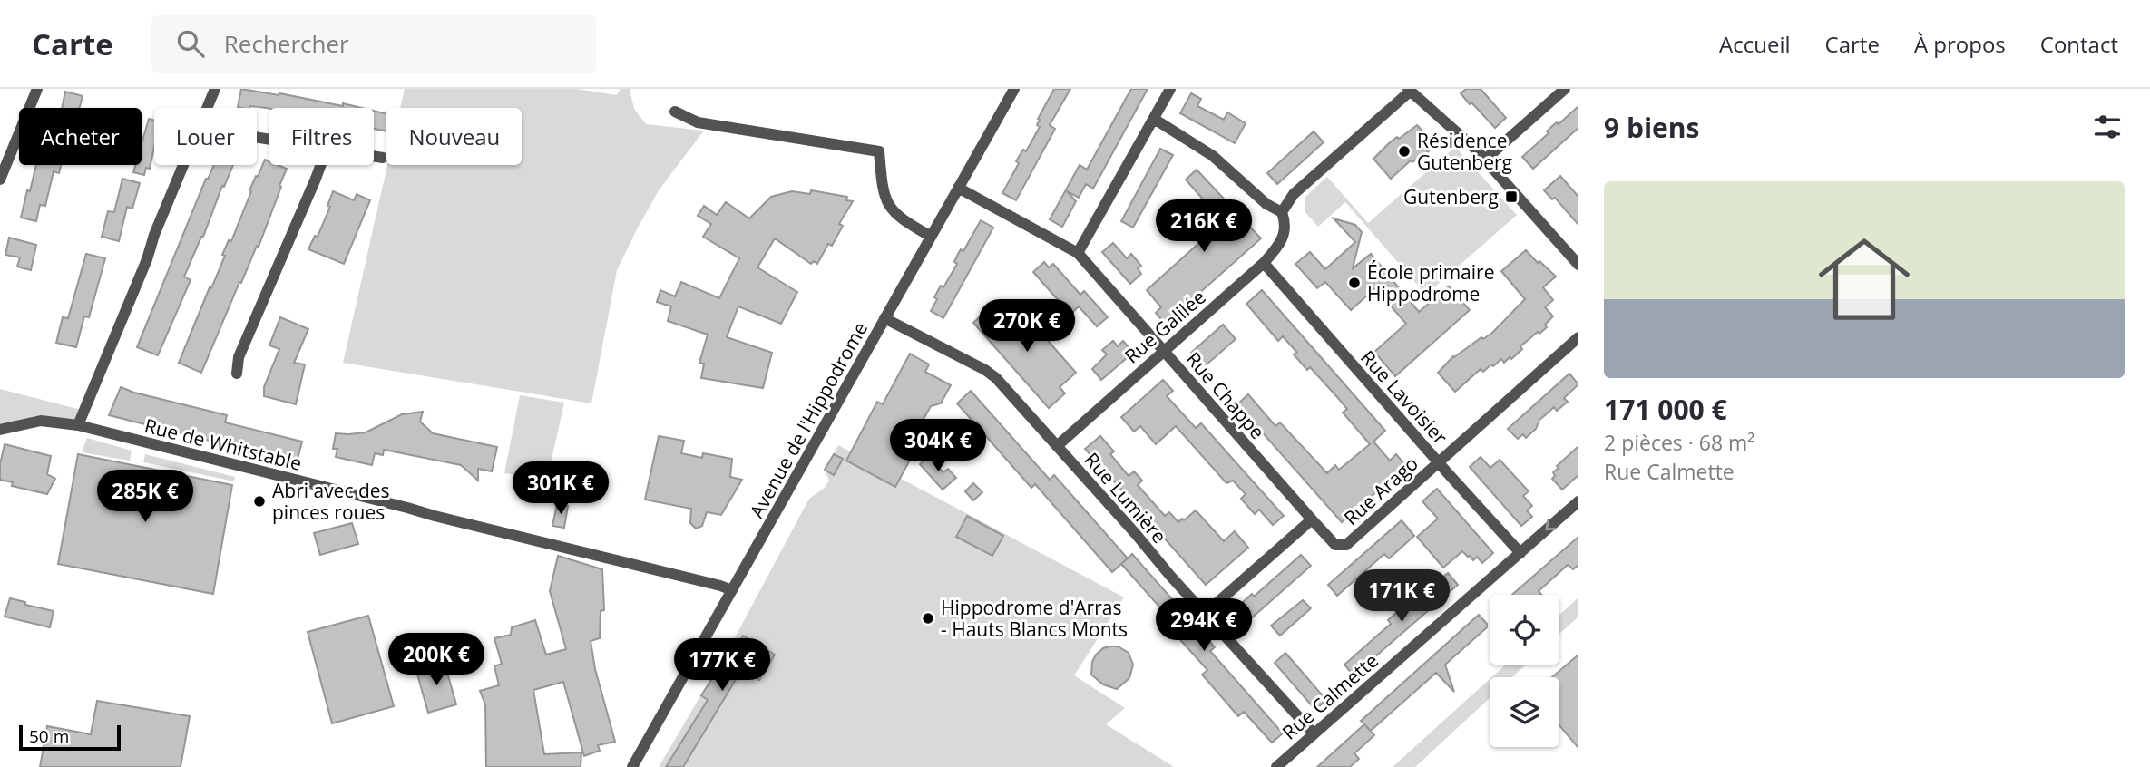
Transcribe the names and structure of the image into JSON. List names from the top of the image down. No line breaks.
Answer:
{"streets":{"street":["Rue Galilée","Rue Chappe","Rue Lavoisier","Avenue de l'Hippodrome","Rue de Whitstable","Rue Arago","Rue Lumière","Rue Calmette"]},"crossings":[["Rue Galilée","Rue Chappe"],["Rue Galilée","Rue Lavoisier"],["Rue Galilée","Rue Lumière"],["Rue Chappe","Avenue de l'Hippodrome"],["Rue Chappe","Rue Arago"],["Rue Lavoisier","Rue Arago"],["Rue Lavoisier","Rue Calmette"],["Avenue de l'Hippodrome","Rue de Whitstable"],["Avenue de l'Hippodrome","Rue Lumière"],["Rue Arago","Rue Lumière"],["Rue Lumière","Rue Calmette"]],"places":{"other":["Résidence Gutenberg","École primaire Hippodrome","Abri avec des pinces roues","Hippodrome d'Arras - Hauts Blancs Monts"],"transit":["Gutenberg"]},"scale_bar":"50 m","page":{"header":"Carte","search":"Rechercher","nav":["Accueil","Carte","À propos","Contact"],"heading":"9 biens","chip":["Acheter","Louer","Filtres","Nouveau"],"list":[{"name":"171 000 €","note":"2 pièces · 68 m² · Rue Calmette"}],"price":["216K €","270K €","304K €","301K €","285K €","171K €","294K €","200K €","177K €"],"scale":"50 m"}}
